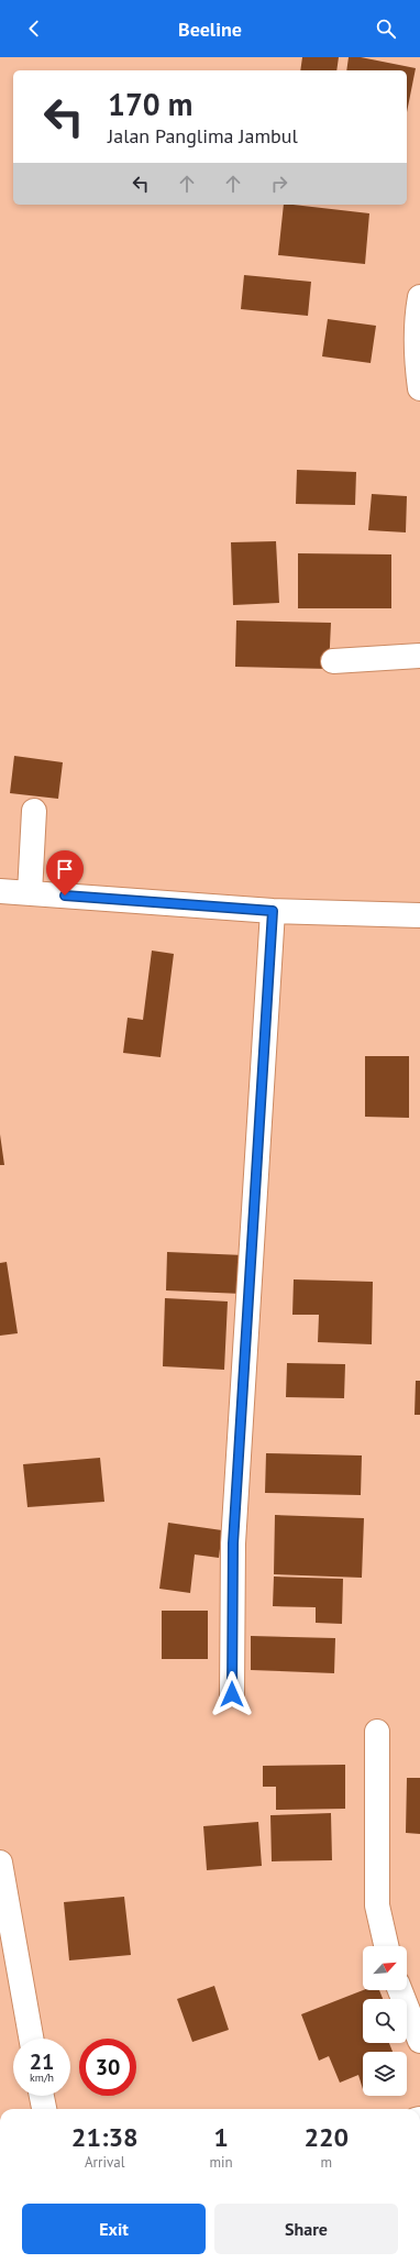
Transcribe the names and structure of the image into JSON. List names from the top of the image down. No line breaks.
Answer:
{"north":"top right","page":{"header":"Beeline","turn":["170 m","Jalan Panglima Jambul"],"speed":"21 km/h","limit":"30","eta":["21:38","Arrival","1","min","220","m"],"buttons":["Exit","Share"]}}
